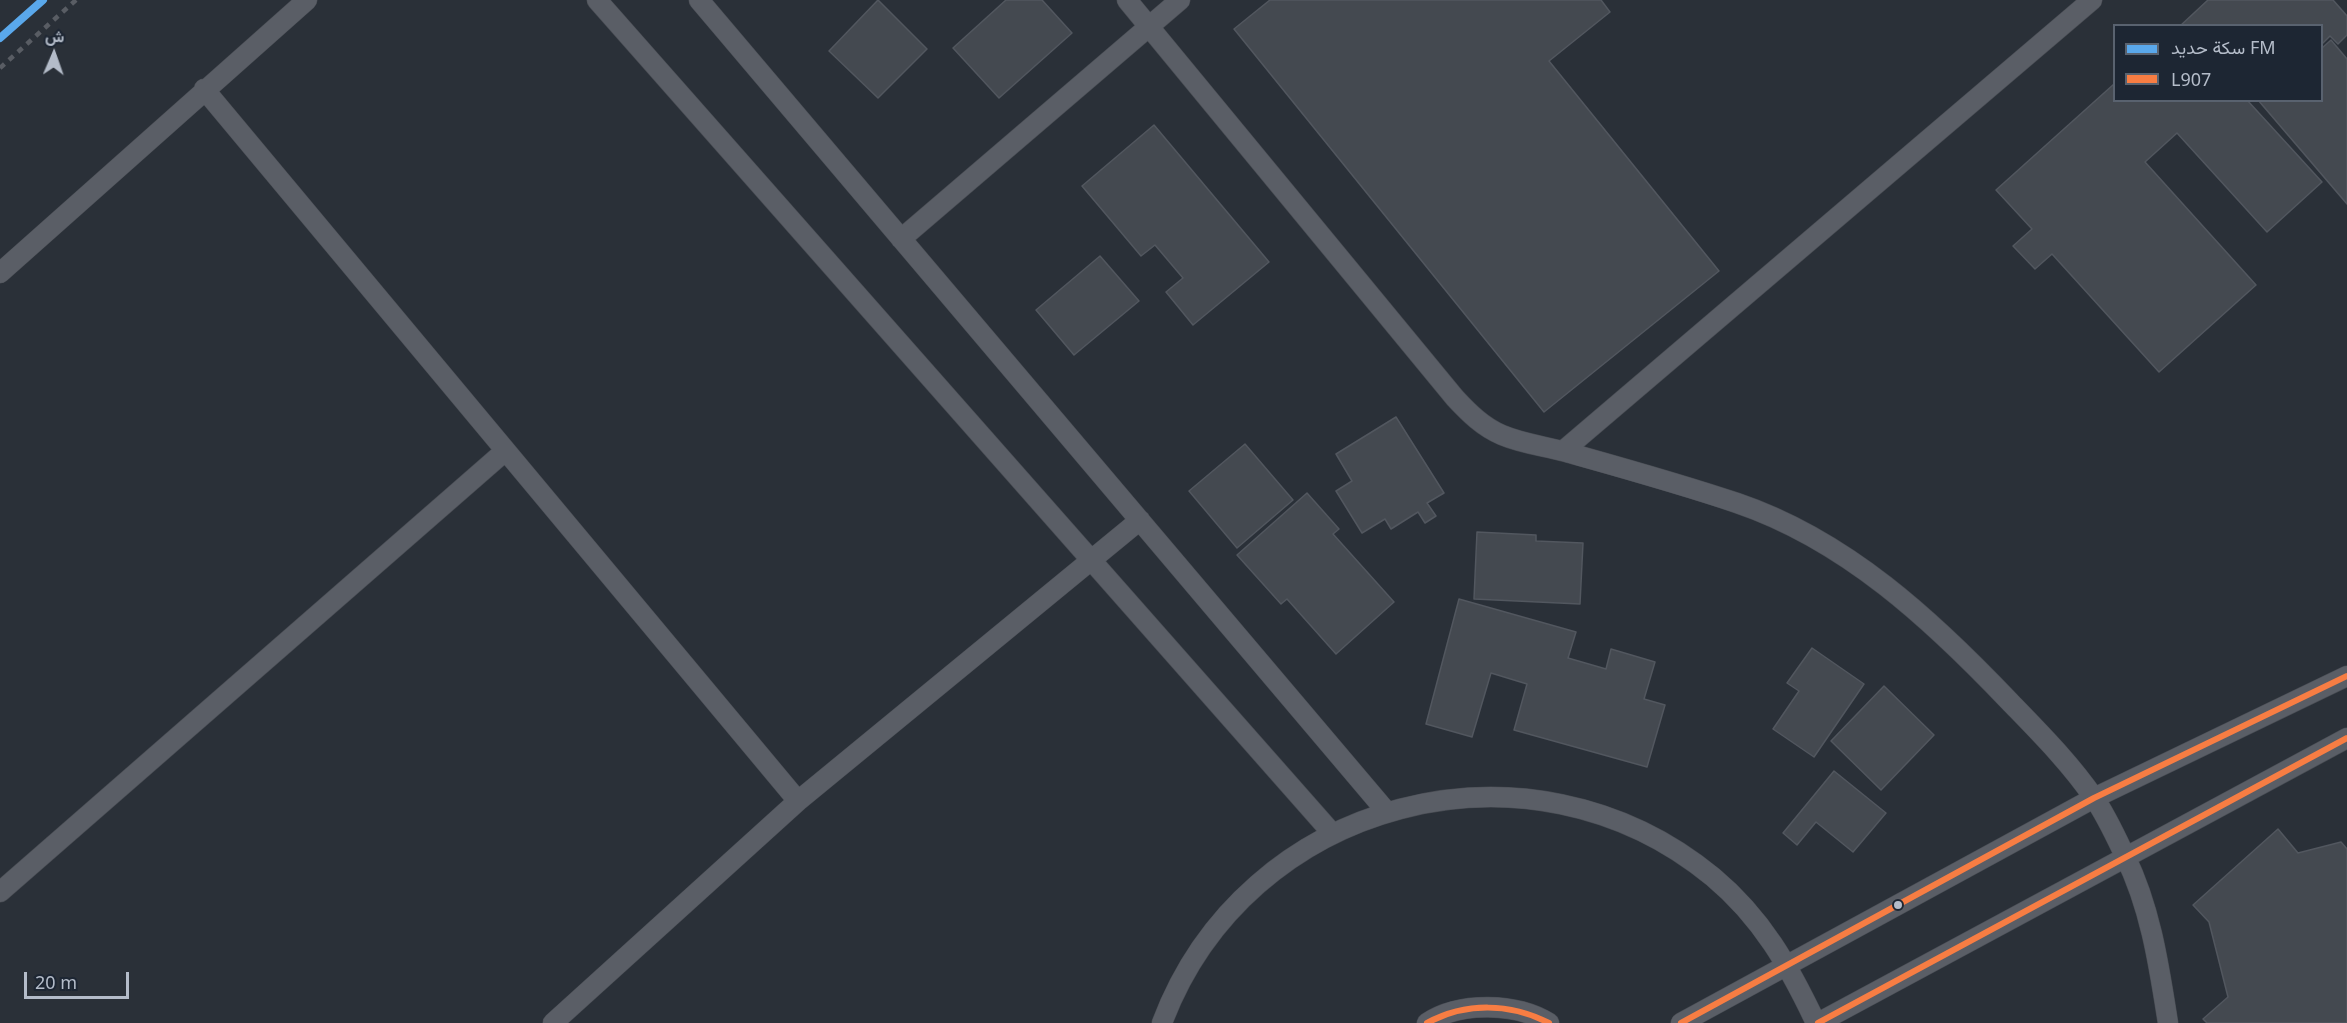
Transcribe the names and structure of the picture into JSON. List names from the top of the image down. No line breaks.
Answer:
{"lines":["rail line FM","transit line L907"],"legend":["سكة حديد FM","L907"],"scale_bar":"20 m","north":"top"}
